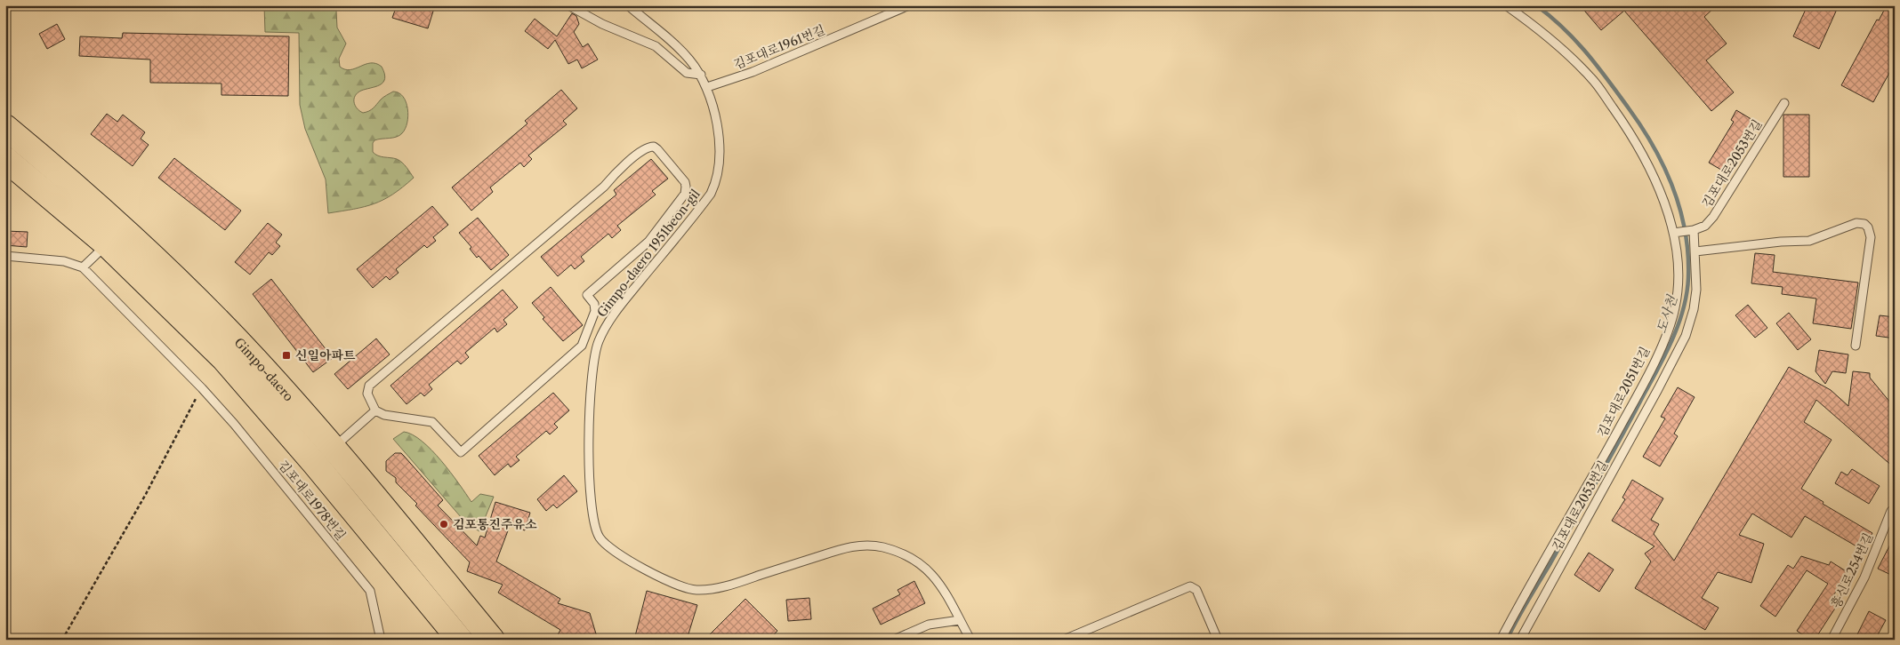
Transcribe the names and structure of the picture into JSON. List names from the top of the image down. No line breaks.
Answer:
{"streets":{"main road":["Gimpo-daero"],"lane":["김포대로1961번길","김포대로2053번길","Gimpo-daero 1951beon-gil","김포대로2051번길","김포대로1978번길","흥신로254번길"]},"crossings":[["김포대로1961번길","Gimpo-daero 1951beon-gil"]],"water":["도사천"],"places":{"transit":["신일아파트"],"other":["김포통진주유소"]}}
